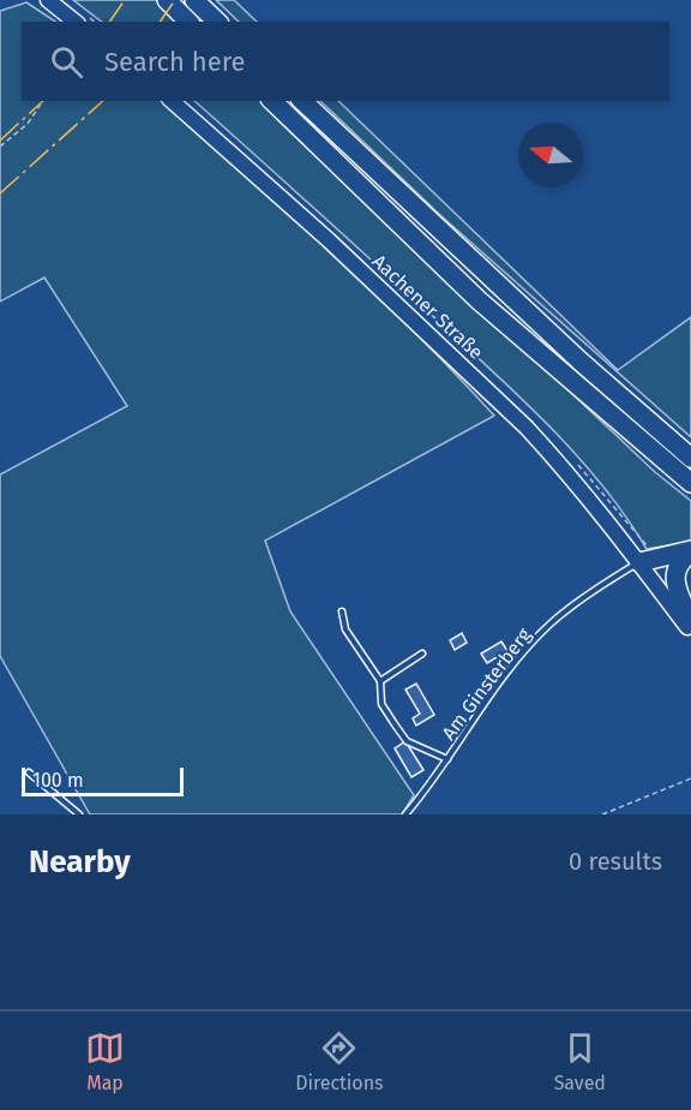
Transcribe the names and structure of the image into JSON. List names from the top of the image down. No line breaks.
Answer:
{"streets":{"main road":["Aachener Straße"],"lane":["Am Ginsterberg"]},"crossings":[["Aachener Straße","Am Ginsterberg"]],"scale_bar":"100 m","north":"left","page":{"search":"Search here","scale":"100 m","heading":["Nearby","0 results"],"nav":["Map","Directions","Saved"]}}
